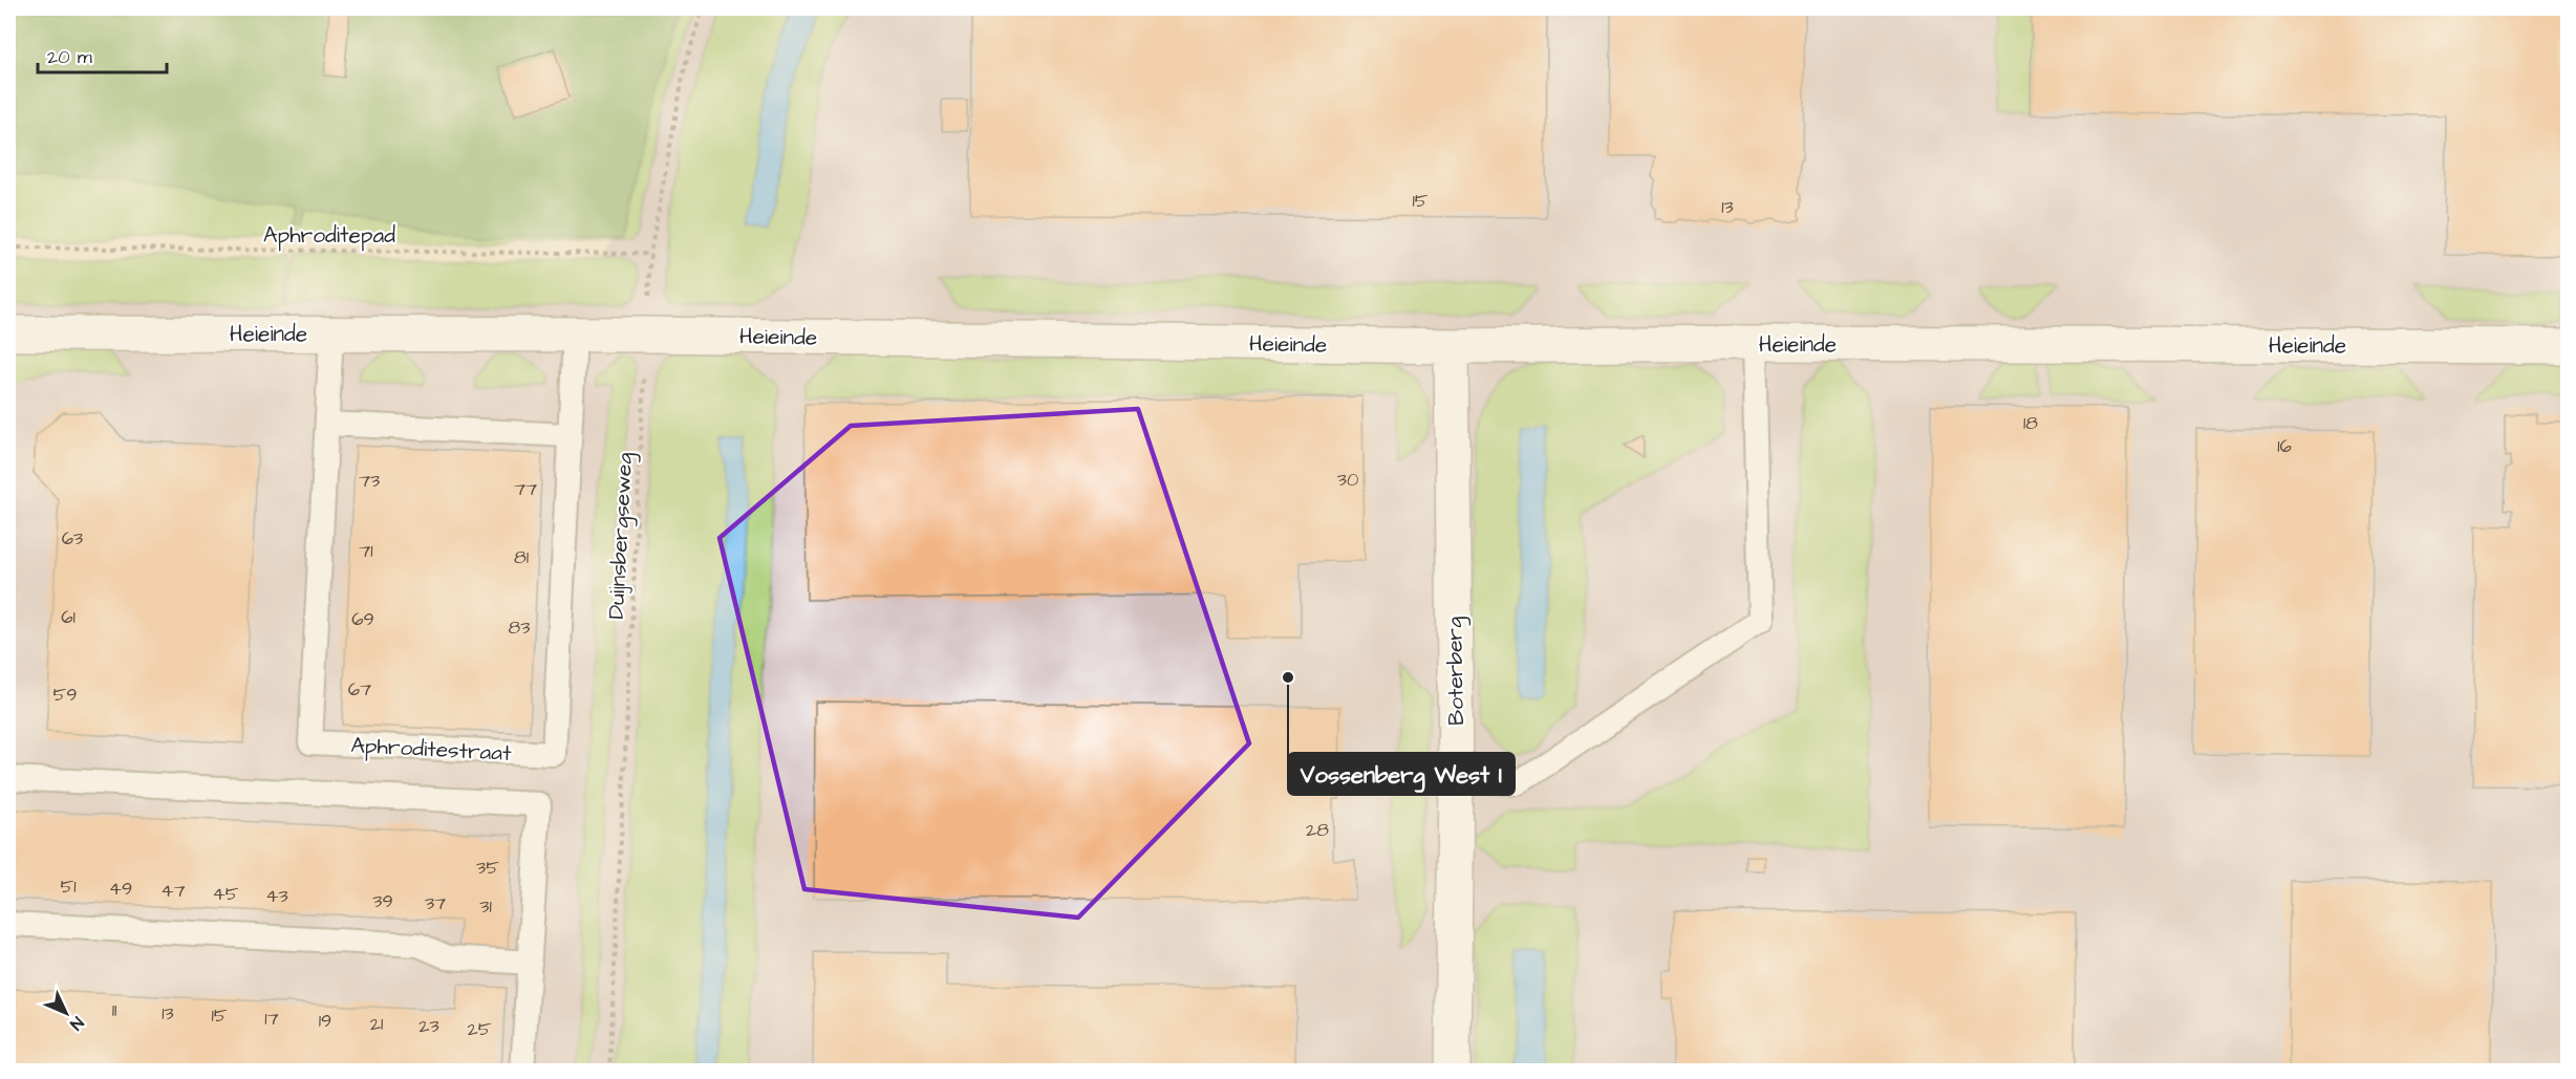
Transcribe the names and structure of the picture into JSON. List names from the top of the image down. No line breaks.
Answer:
{"streets":{"street":["Heieinde","Boterberg"],"lane":["Aphroditestraat"],"path":["Aphroditepad","Duijnsbergseweg"]},"crossings":[["Aphroditepad","Duijnsbergseweg"],["Heieinde","Duijnsbergseweg"],["Heieinde","Boterberg"],["Heieinde","Aphroditestraat"]],"places":["Vossenberg West I"],"house_numbers":["15","13","18","16","30","73","77","63","71","81","61","69","83","67","59","28","35","51","49","47","45","43","39","37","31","11","13","15","17","19","21","23","25"],"scale_bar":"20 m","north":"bottom right"}
